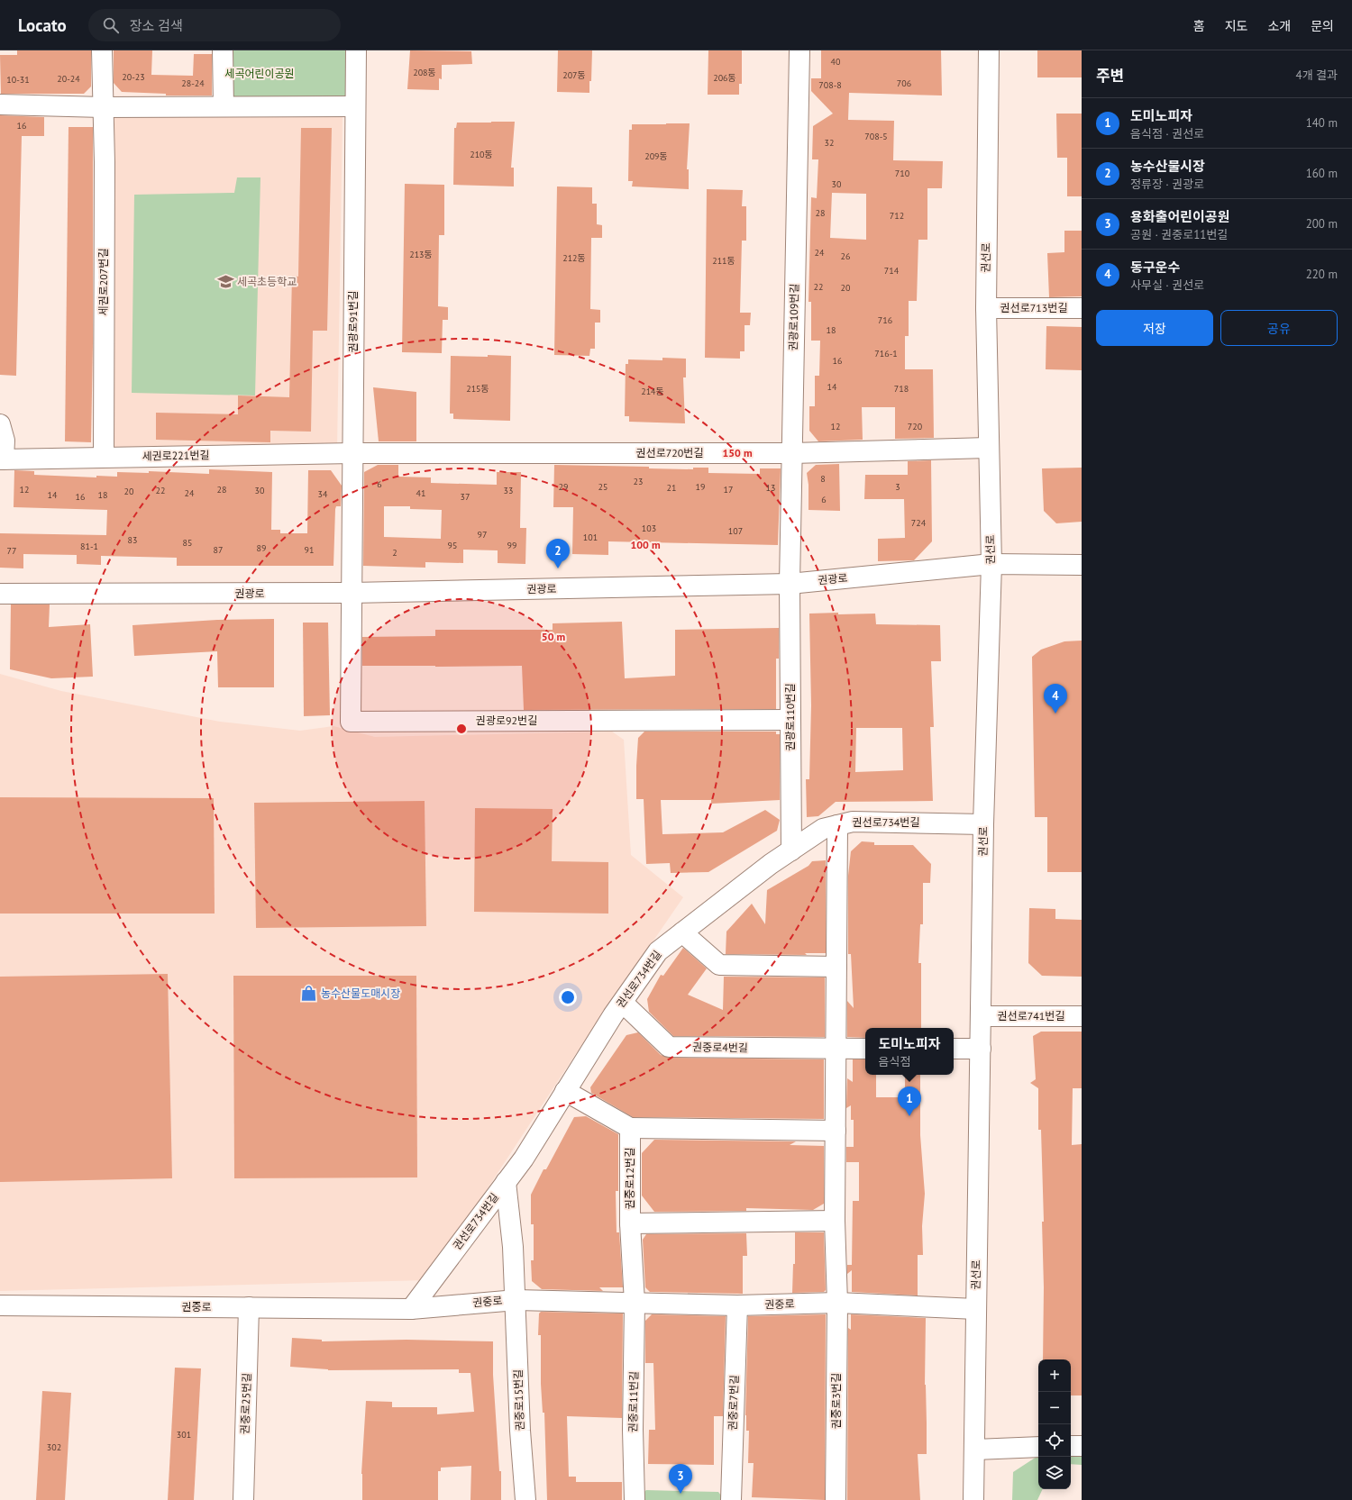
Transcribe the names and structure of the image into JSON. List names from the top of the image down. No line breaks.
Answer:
{"streets":{"street":["권선로","세권로207번길","권선로713번길","권광로109번길","권광로91번길","권선로720번길","세권로221번길","권광로","권광로110번길","권광로92번길","권선로734번길","권선로741번길","권중로4번길","권중로12번길","권중로","권중로15번길","권중로3번길","권중로11번길","권중로7번길","권중로25번길"]},"crossings":[["권선로","권선로713번길"],["권선로","권선로720번길"],["권선로","권광로"],["권선로","권선로734번길"],["권선로","권선로741번길"],["권선로","권중로"],["세권로207번길","세권로221번길"],["권광로109번길","권선로720번길"],["권광로109번길","권광로"],["권광로109번길","권광로110번길"],["권광로91번길","권선로720번길"],["권광로91번길","세권로221번길"],["권광로91번길","권광로"],["권광로91번길","권광로92번길"],["권선로720번길","세권로221번길"],["권광로","권광로110번길"],["권광로","권광로92번길"],["권광로110번길","권광로92번길"],["권광로110번길","권선로734번길"],["권선로734번길","권중로4번길"],["권선로734번길","권중로"],["권선로734번길","권중로15번길"],["권중로12번길","권중로"],["권중로12번길","권중로11번길"],["권중로","권중로15번길"],["권중로","권중로3번길"],["권중로","권중로11번길"],["권중로","권중로7번길"],["권중로","권중로25번길"]],"parks":["세곡어린이공원"],"places":{"school or university":["세곡초등학교"],"shop":["농수산물도매시장"]},"house_numbers":["40","208동","207동","20-23","206동","20-24","10-31","28-24","706","708-8","16","708-5","32","210동","209동","710","30","28","712","24","213동","26","212동","211동","714","22","20","716","18","716-1","16","14","215동","718","214동","12","720","8","23","6","29","25","19","3","21","13","12","28","17","22","30","33","20","24","41","34","14","18","16","37","6","724","103","107","97","101","83","85","95","99","81-1","89","87","91","77","2","301","302"],"page":{"header":"Locato","search":"장소 검색","nav":["홈","지도","소개","문의"],"heading":["주변","4개 결과"],"list":[{"mark":"1","name":"도미노피자","note":"음식점 · 권선로","value":"140 m"},{"mark":"2","name":"농수산물시장","note":"정류장 · 권광로","value":"160 m"},{"mark":"3","name":"용화출어린이공원","note":"공원 · 권중로11번길","value":"200 m"},{"mark":"4","name":"동구운수","note":"사무실 · 권선로","value":"220 m"}],"buttons":["저장","공유"],"pins":["2","4","1","3"],"popup":["도미노피자","음식점"],"map_buttons":["+","−"]},"rings":["150 m","100 m","50 m"]}
